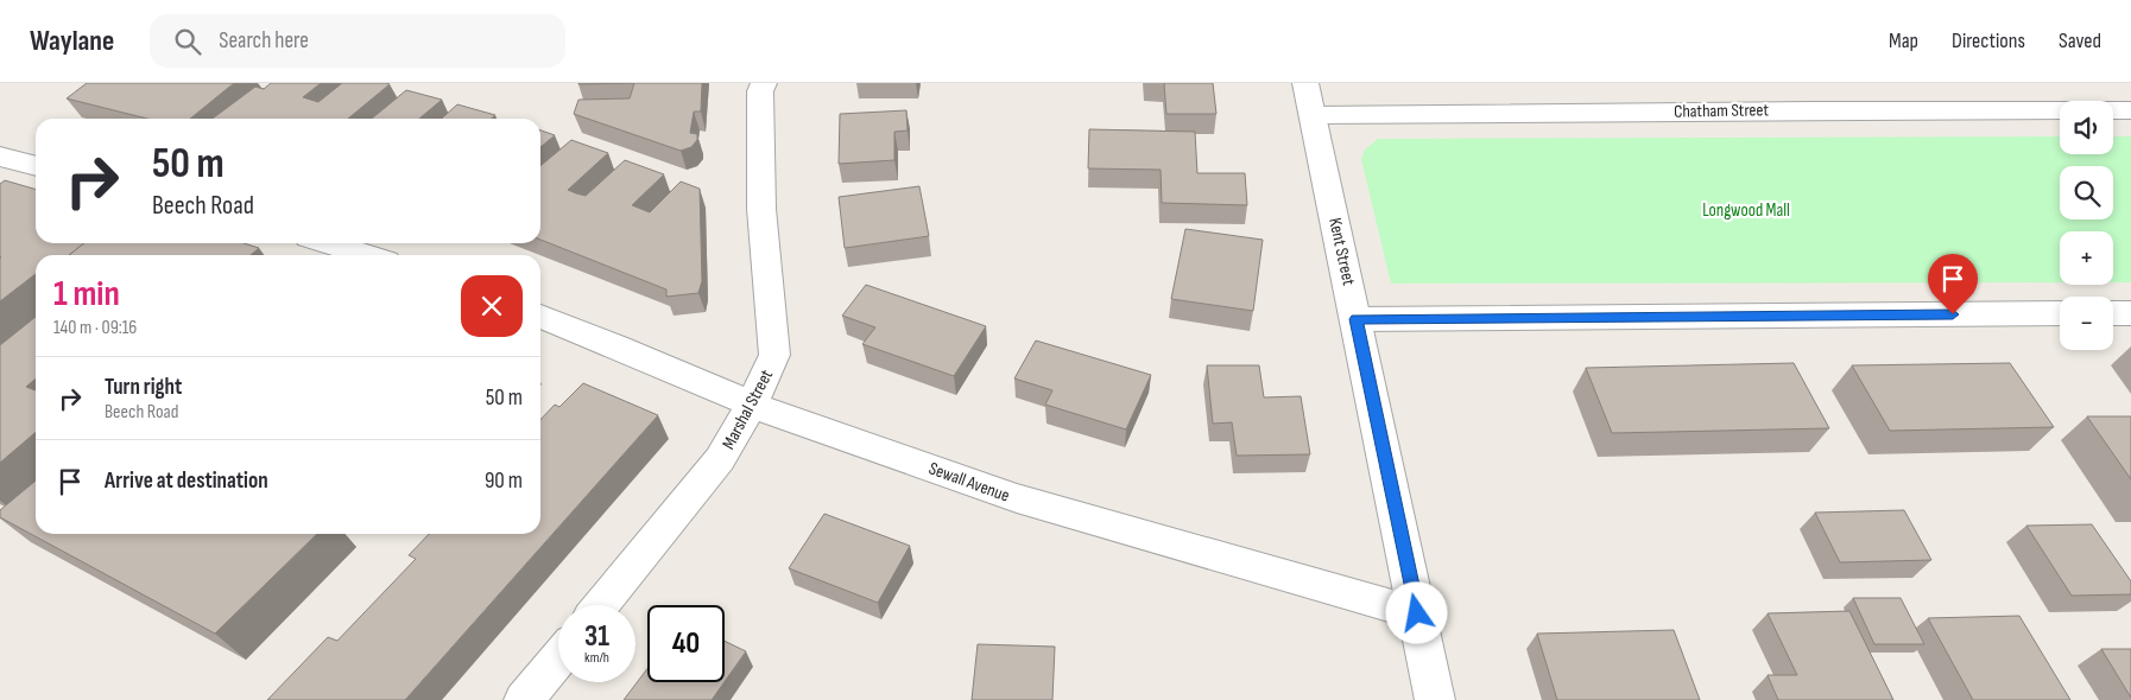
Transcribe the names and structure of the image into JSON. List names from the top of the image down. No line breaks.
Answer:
{"streets":{"street":["Chatham Street","Kent Street","Marshal Street","Sewall Avenue"]},"crossings":[["Chatham Street","Kent Street"],["Kent Street","Sewall Avenue"],["Marshal Street","Sewall Avenue"]],"parks":["Longwood Mall"],"page":{"header":"Waylane","search":"Search here","nav":["Map","Directions","Saved"],"map_buttons":["+","−"],"turn":["50 m","Beech Road"],"heading":["1 min","140 m · 09:16"],"list":[{"name":"Turn right","note":"Beech Road","value":"50 m"},{"name":"Arrive at destination","value":"90 m"}],"speed":"31 km/h","limit":"40"}}
